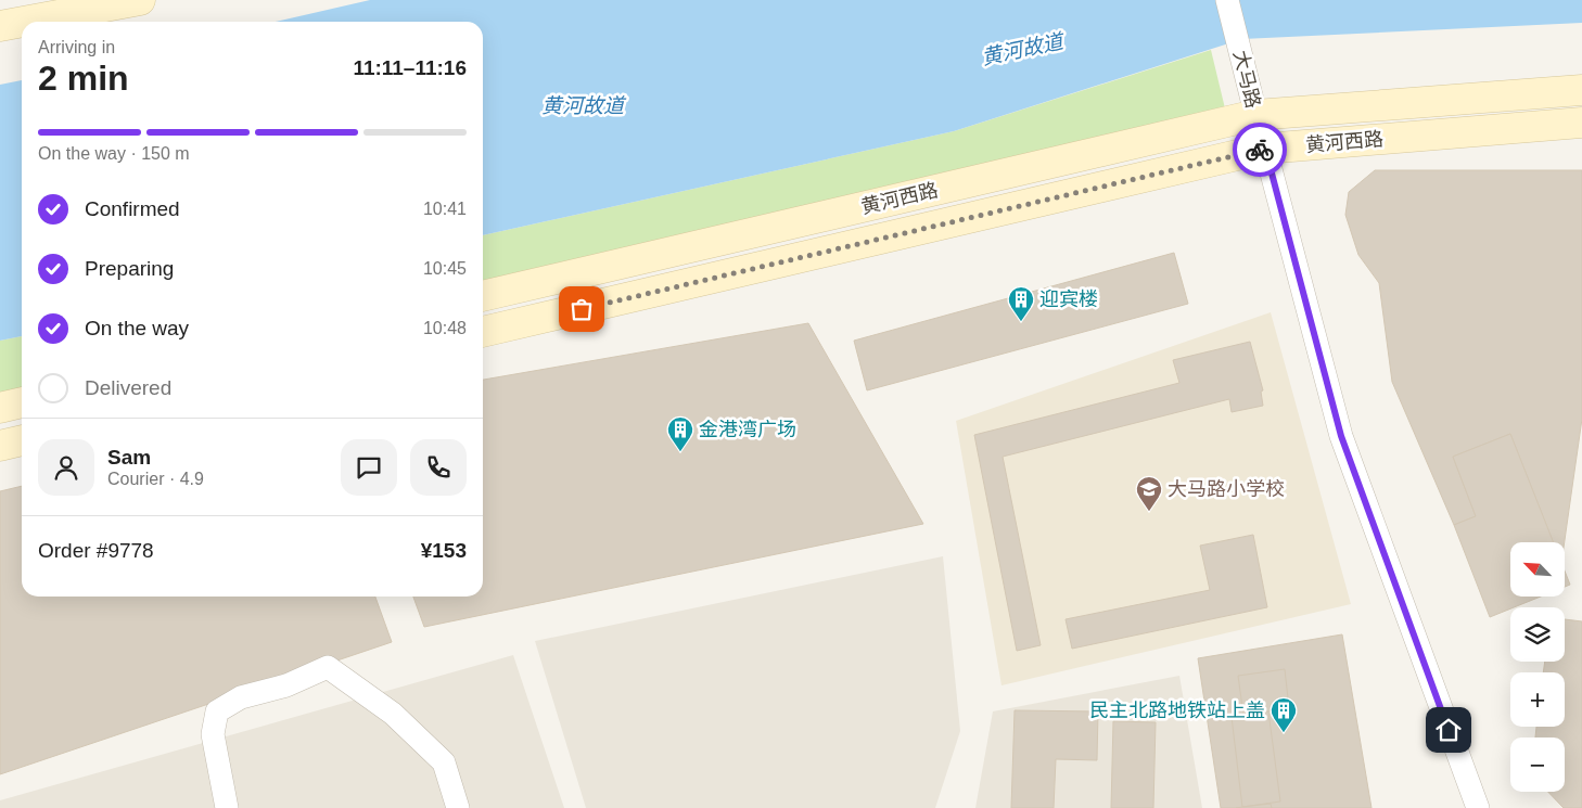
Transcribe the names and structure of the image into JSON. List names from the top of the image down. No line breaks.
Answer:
{"streets":{"main road":["大马路","黄河西路"]},"crossings":[["大马路","黄河西路"]],"water":["黄河故道"],"places":{"building":["迎宾楼","金港湾广场","民主北路地铁站上盖"],"school or university":["大马路小学校"]},"north":"top left","page":{"heading":["2 min","Arriving in","11:11–11:16"],"panel":["Sam","Courier · 4.9","Order #9778","¥153"],"bar":"On the way · 150 m","list":[["Confirmed","10:41"],["Preparing","10:45"],["On the way","10:48"],"Delivered"],"map_buttons":["+","−"]}}
